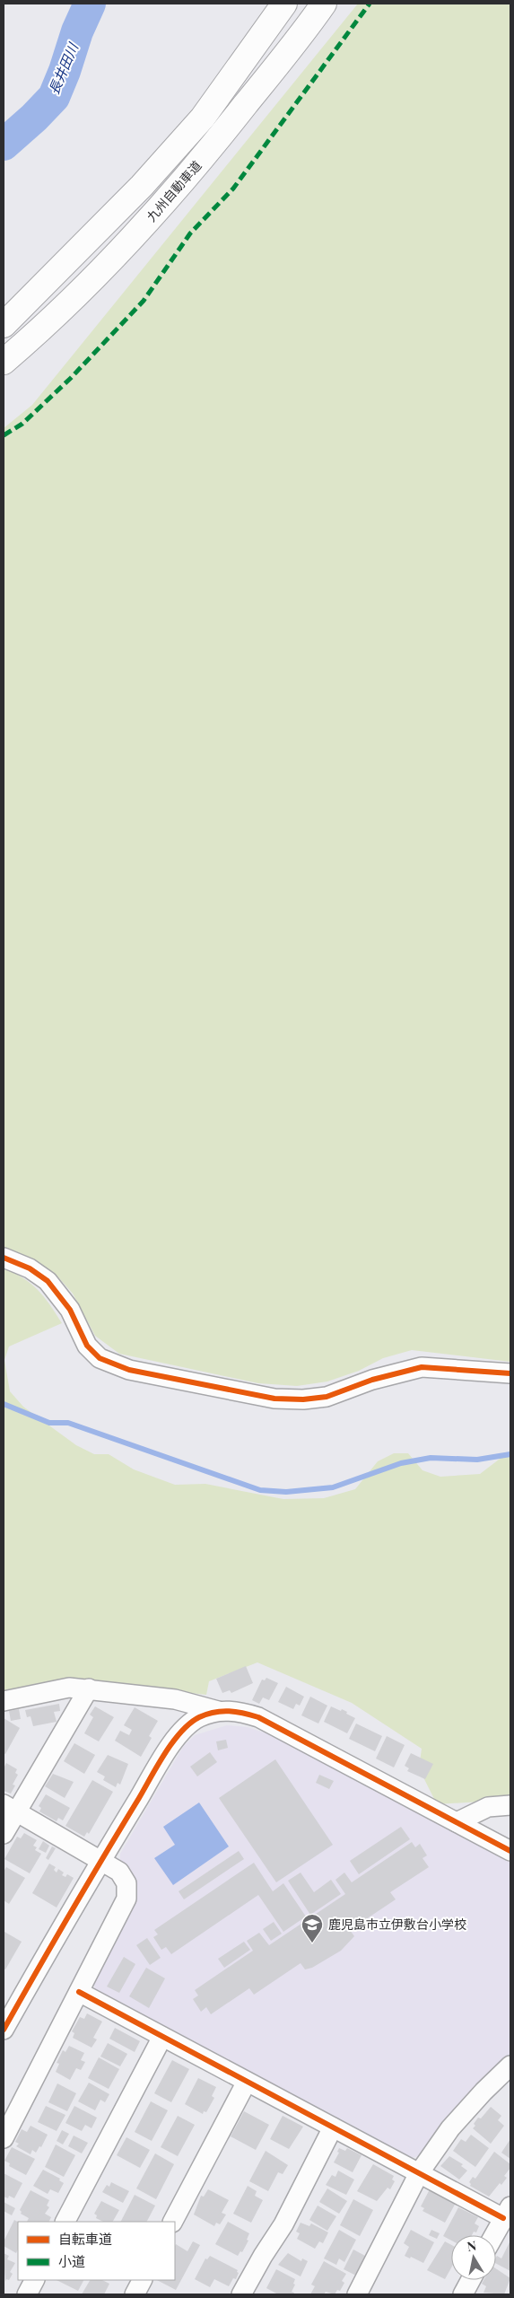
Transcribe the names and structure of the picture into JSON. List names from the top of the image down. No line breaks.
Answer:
{"streets":{"highway":["九州自動車道"]},"water":["長井田川"],"places":{"school or university":["鹿児島市立伊敷台小学校"]},"legend":["自転車道","小道"],"north":"top"}
